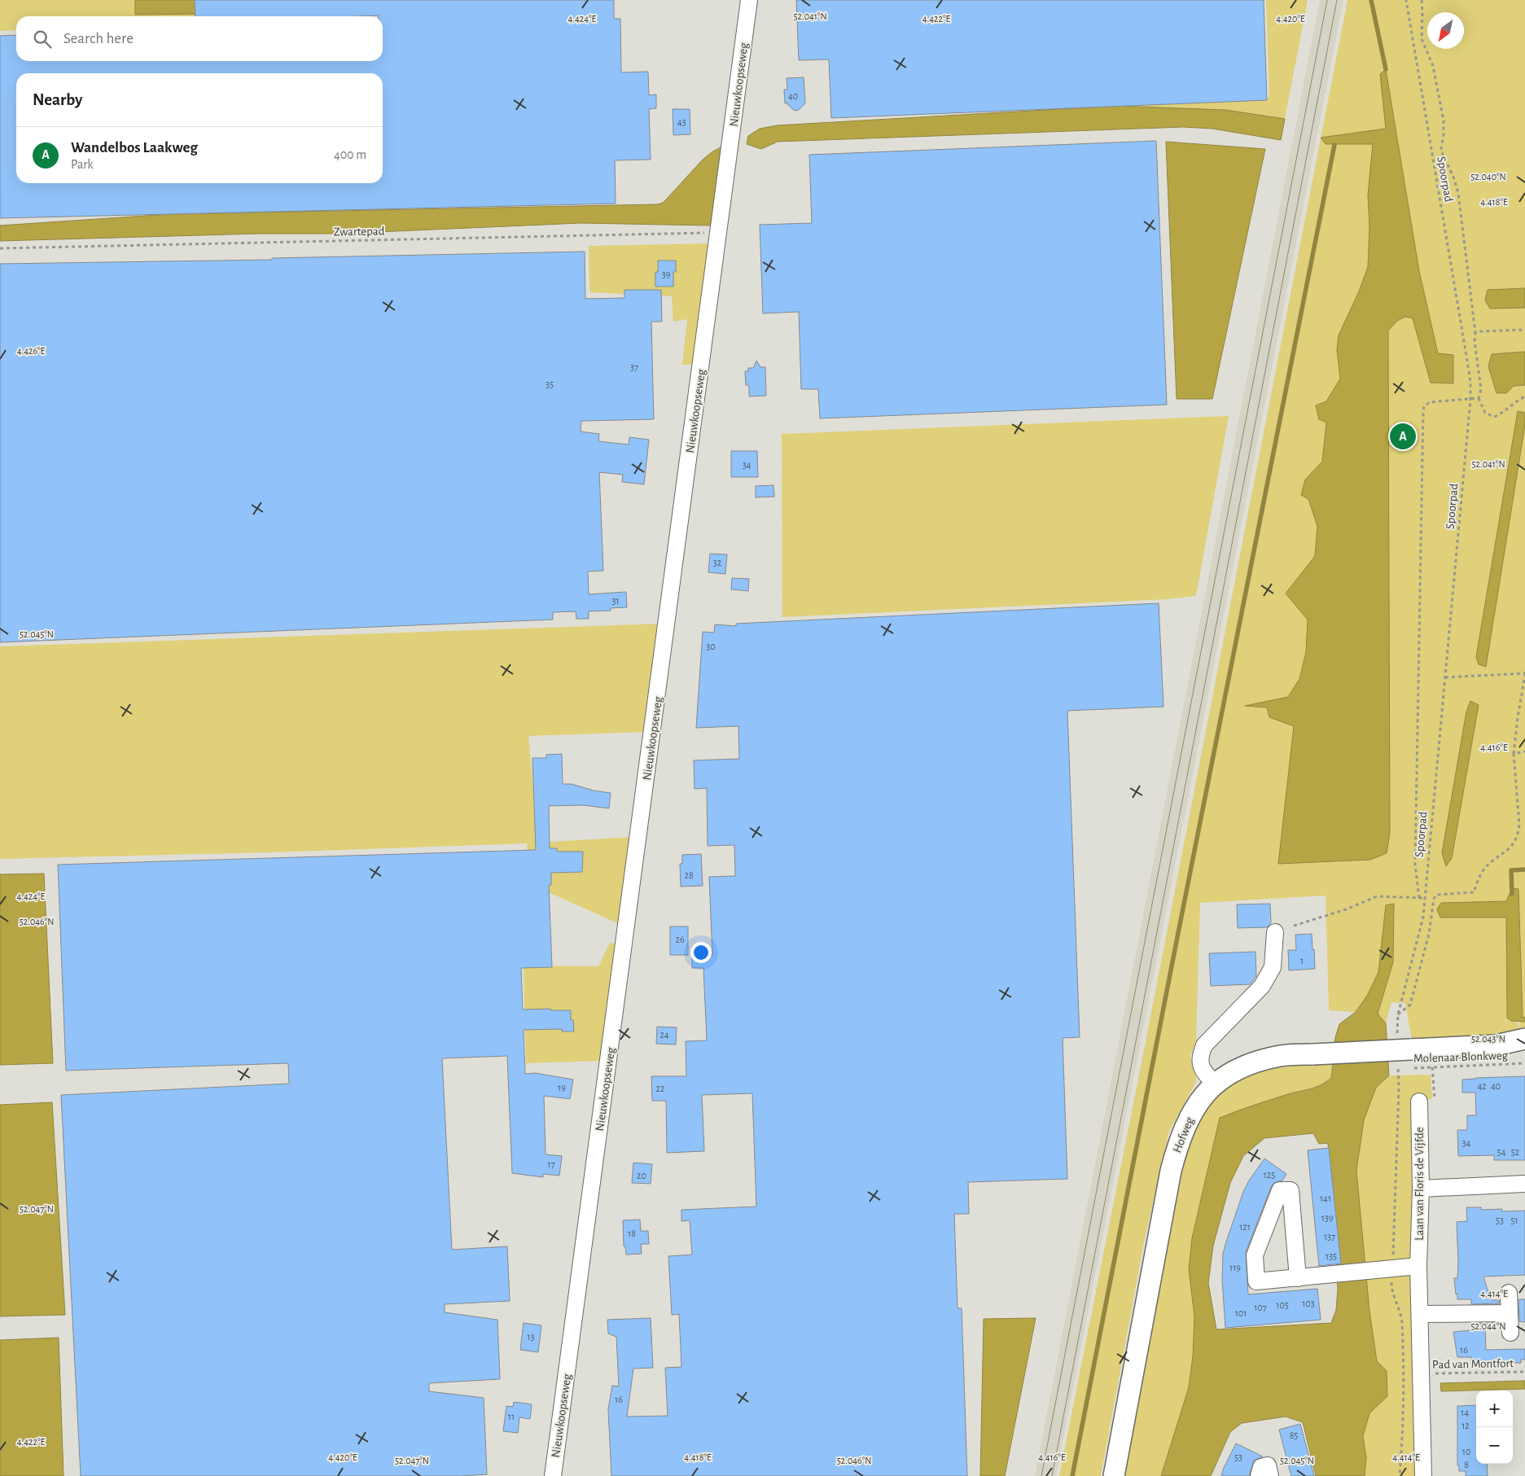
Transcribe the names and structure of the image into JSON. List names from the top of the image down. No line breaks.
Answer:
{"streets":{"main road":["Hofweg"],"street":["Nieuwkoopseweg","Laan van Floris de Vijfde"],"path":["Spoorpad","Zwartepad","Molenaar Blonkweg","Pad van Montfort"]},"crossings":[["Nieuwkoopseweg","Zwartepad"],["Molenaar Blonkweg","Hofweg"],["Laan van Floris de Vijfde","Pad van Montfort"]],"house_numbers":["40","43","39","37","35","34","32","31","30","28","26","1","24","42","40","19","22","34","54","52","17","125","20","141","139","53","51","121","18","137","135","119","103","105","107","101","13","16","16","14","11","12","85","10","53","8"],"north":"bottom left","page":{"search":"Search here","heading":"Nearby","list":[{"mark":"A","name":"Wandelbos Laakweg","note":"Park","value":"400 m"}],"pins":"A","map_buttons":["+","−"]},"coordinates":["52.041°N","4.424°E","4.420°E","4.422°E","52.040°N","4.418°E","4.426°E","52.045°N","4.416°E","52.046°N","52.043°N","52.047°N","4.414°E","52.044°N"]}
